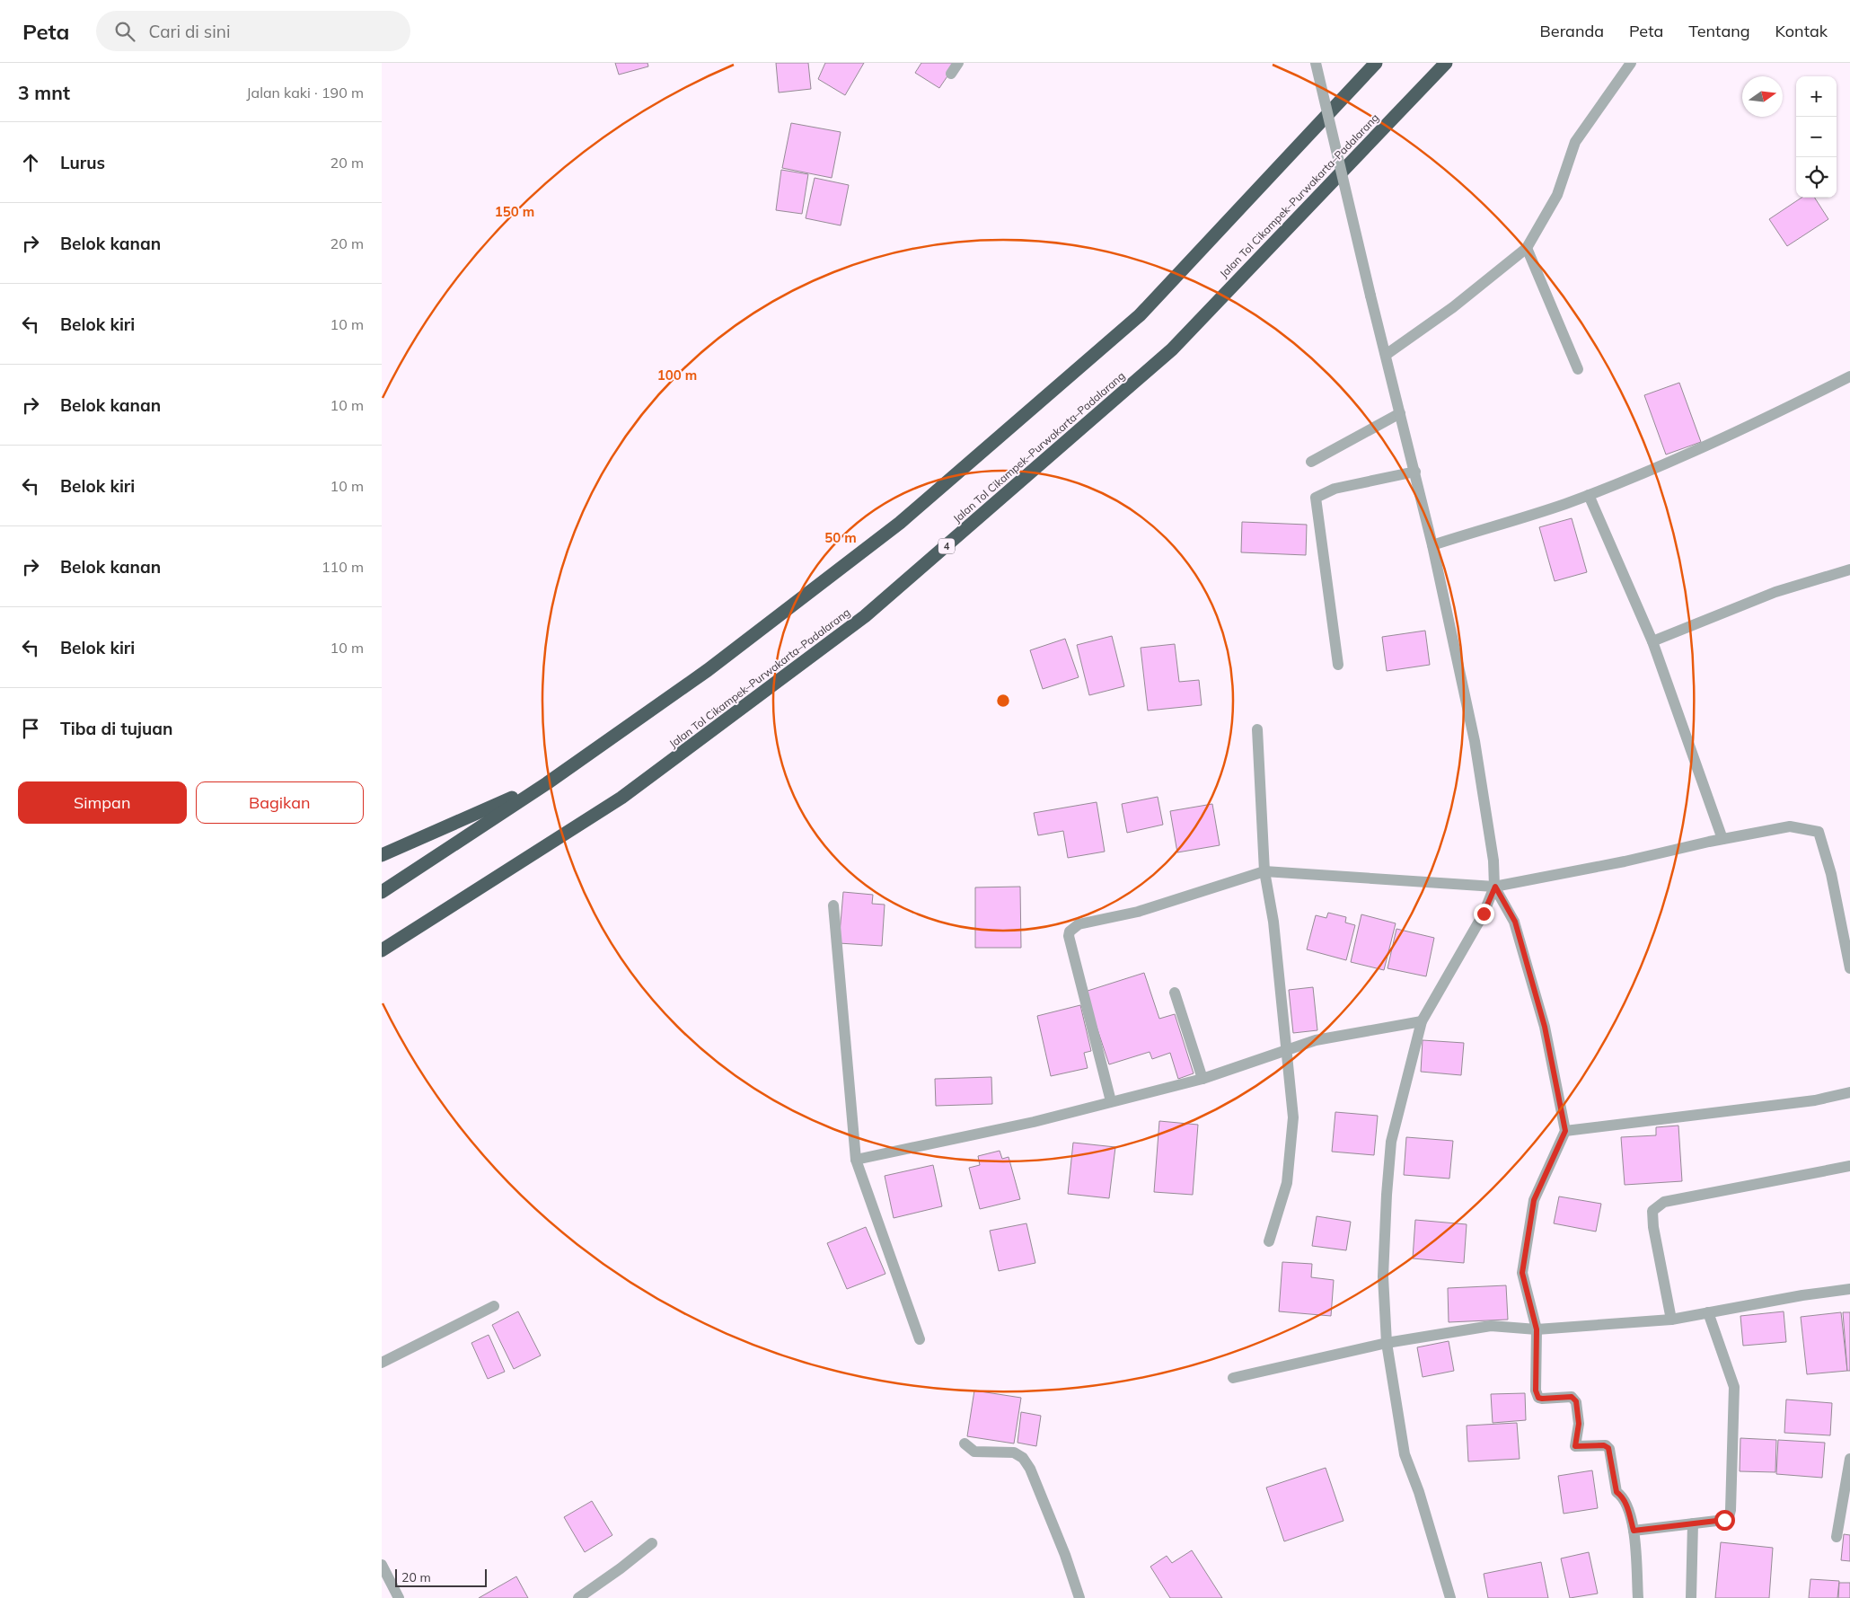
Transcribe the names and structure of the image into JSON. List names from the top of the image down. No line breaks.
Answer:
{"streets":{"highway":["Jalan Tol Cikampek–Purwakarta–Padalarang","4"]},"scale_bar":"20 m","north":"right","page":{"header":"Peta","search":"Cari di sini","nav":["Beranda","Peta","Tentang","Kontak"],"heading":["3 mnt","Jalan kaki · 190 m"],"map_buttons":["+","−"],"list":[["Lurus","20 m"],["Belok kanan","20 m"],["Belok kiri","10 m"],["Belok kanan","10 m"],["Belok kiri","10 m"],["Belok kanan","110 m"],["Belok kiri","10 m"],"Tiba di tujuan"],"buttons":["Simpan","Bagikan"],"scale":"20 m"},"rings":["150 m","100 m","50 m"]}
